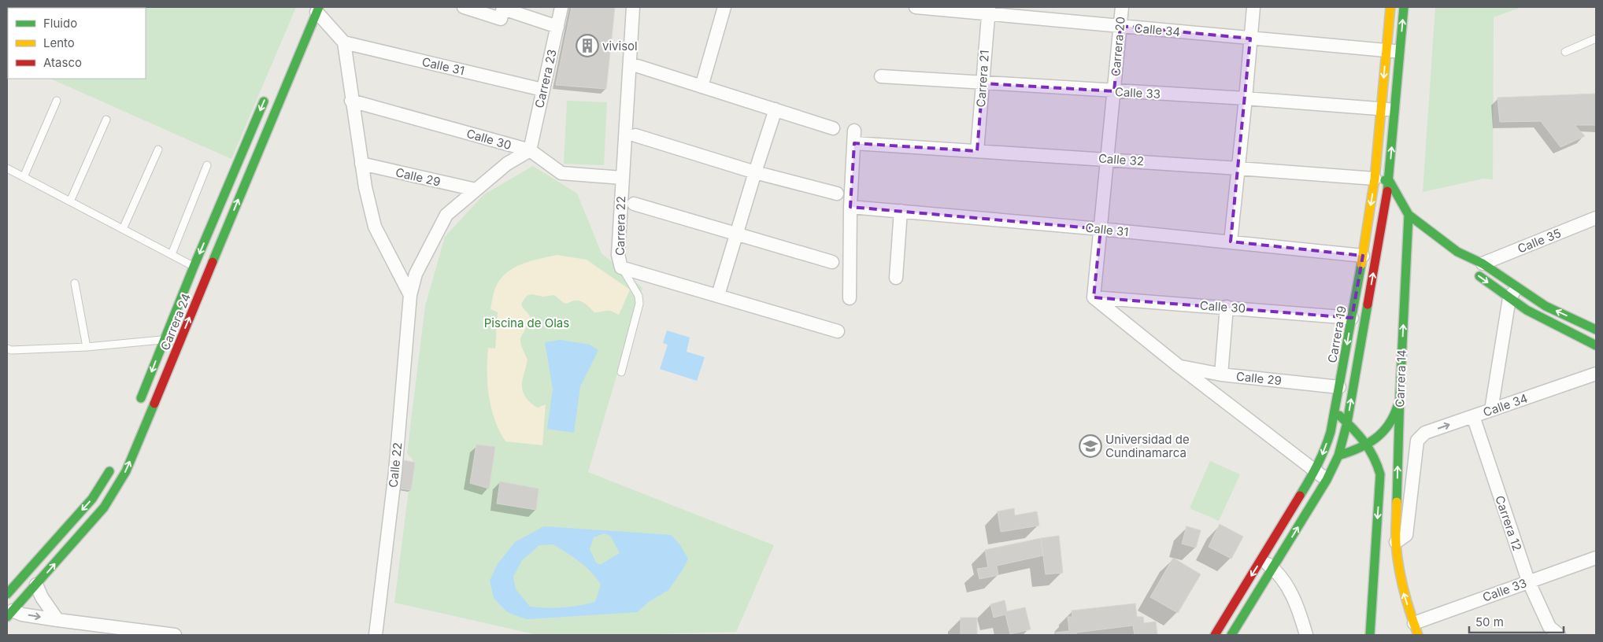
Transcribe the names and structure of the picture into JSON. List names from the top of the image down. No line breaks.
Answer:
{"streets":{"street":["Calle 34","Carrera 20","Calle 31","Carrera 23","Carrera 21","Calle 33","Calle 30","Calle 32","Calle 29","Carrera 22","Calle 35","Carrera 24","Carrera 19","Carrera 14","Calle 22","Carrera 12"]},"crossings":[["Calle 34","Carrera 20"],["Calle 34","Carrera 21"],["Calle 34","Carrera 19"],["Calle 34","Carrera 14"],["Calle 34","Carrera 12"],["Carrera 20","Calle 31"],["Carrera 20","Calle 33"],["Carrera 20","Calle 30"],["Carrera 20","Calle 32"],["Calle 31","Carrera 23"],["Calle 31","Calle 32"],["Calle 31","Carrera 19"],["Carrera 23","Calle 30"],["Carrera 23","Calle 22"],["Carrera 21","Calle 33"],["Carrera 21","Calle 32"],["Calle 33","Carrera 19"],["Calle 33","Carrera 14"],["Calle 33","Carrera 12"],["Calle 30","Carrera 22"],["Calle 30","Carrera 19"],["Calle 30","Calle 22"],["Calle 32","Carrera 19"],["Calle 29","Carrera 19"],["Calle 29","Calle 22"]],"parks":["Piscina de Olas"],"places":{"building":["vivisol"],"school or university":["Universidad de Cundinamarca"]},"legend":["Fluido","Lento","Atasco"],"scale_bar":"50 m"}
